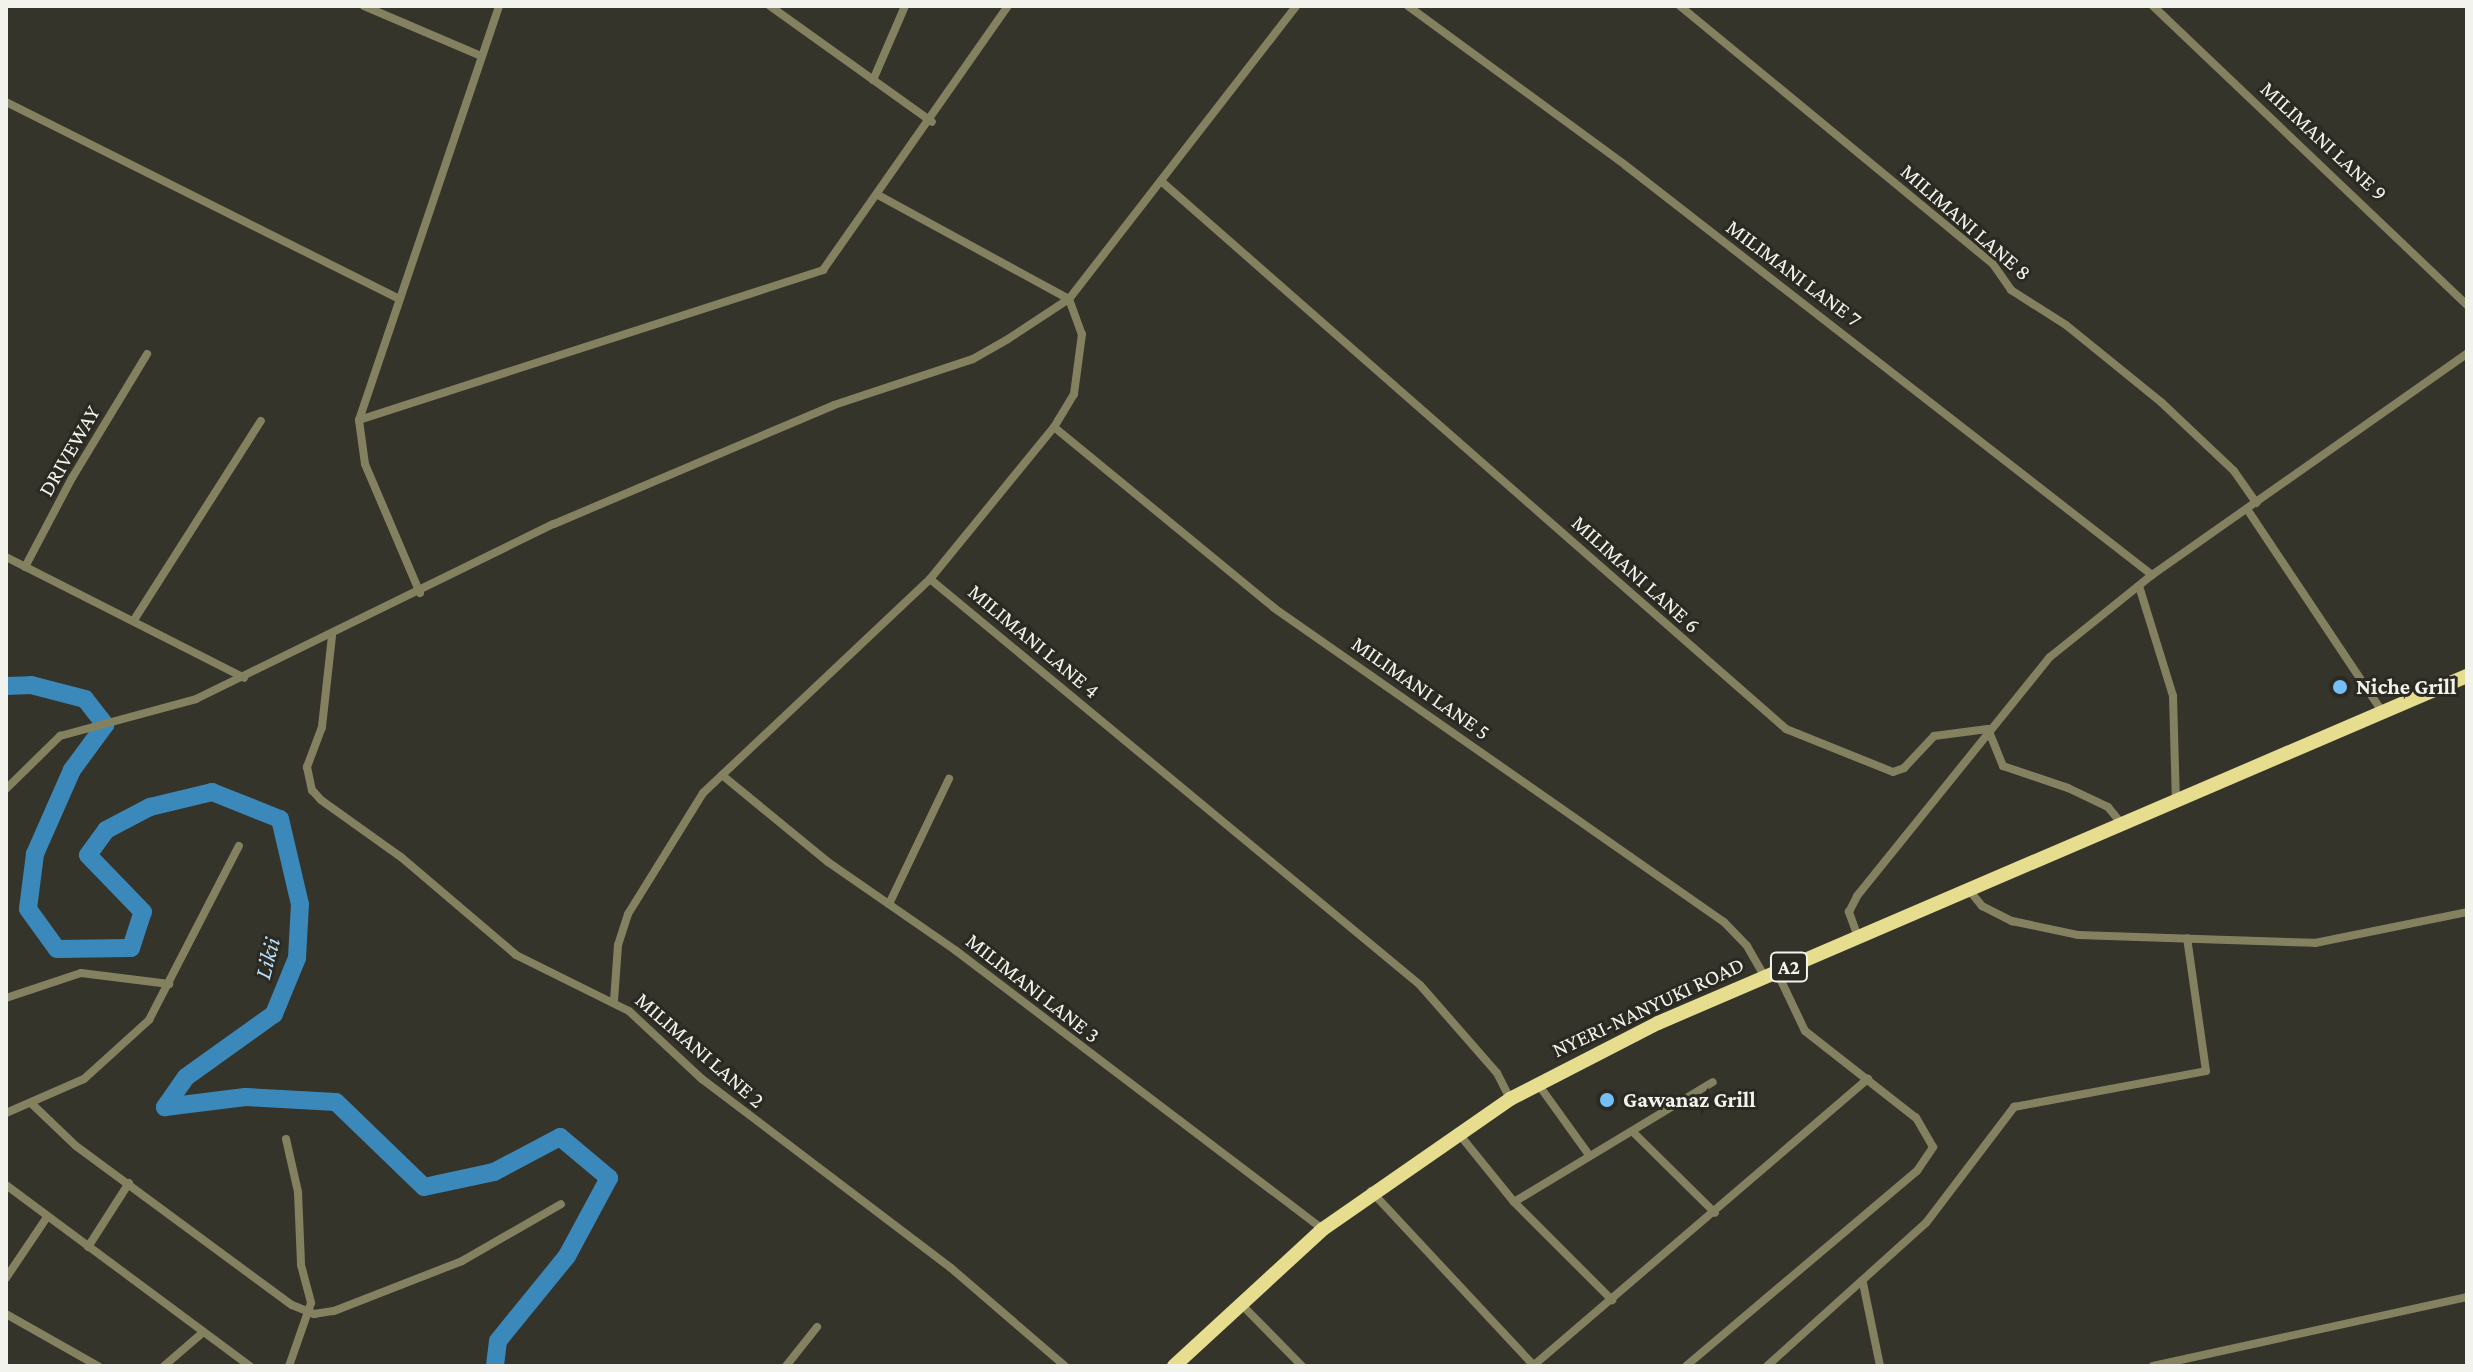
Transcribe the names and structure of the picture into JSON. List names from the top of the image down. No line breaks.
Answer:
{"streets":{"highway":["A2","NYERI-NANYUKI ROAD"],"street":["MILIMANI LANE 9","MILIMANI LANE 8","MILIMANI LANE 7","DRIVEWAY","MILIMANI LANE 6","MILIMANI LANE 4","MILIMANI LANE 5","MILIMANI LANE 3","MILIMANI LANE 2"]},"crossings":[["MILIMANI LANE 4","NYERI-NANYUKI ROAD"],["MILIMANI LANE 5","NYERI-NANYUKI ROAD"],["MILIMANI LANE 3","NYERI-NANYUKI ROAD"]],"water":["Likii"],"places":["Niche Grill","Gawanaz Grill"]}
